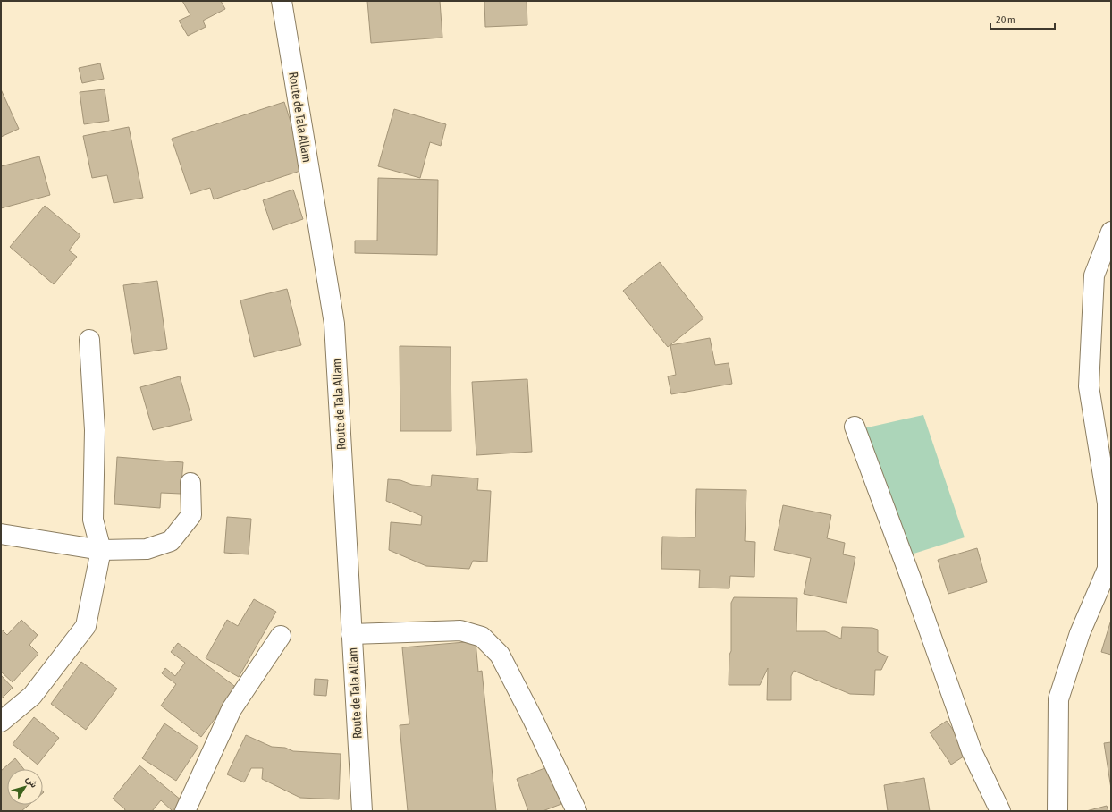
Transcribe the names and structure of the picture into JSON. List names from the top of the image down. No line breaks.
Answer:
{"streets":{"street":["Route de Tala Allam"]},"scale_bar":"20 m","north":"top right"}
